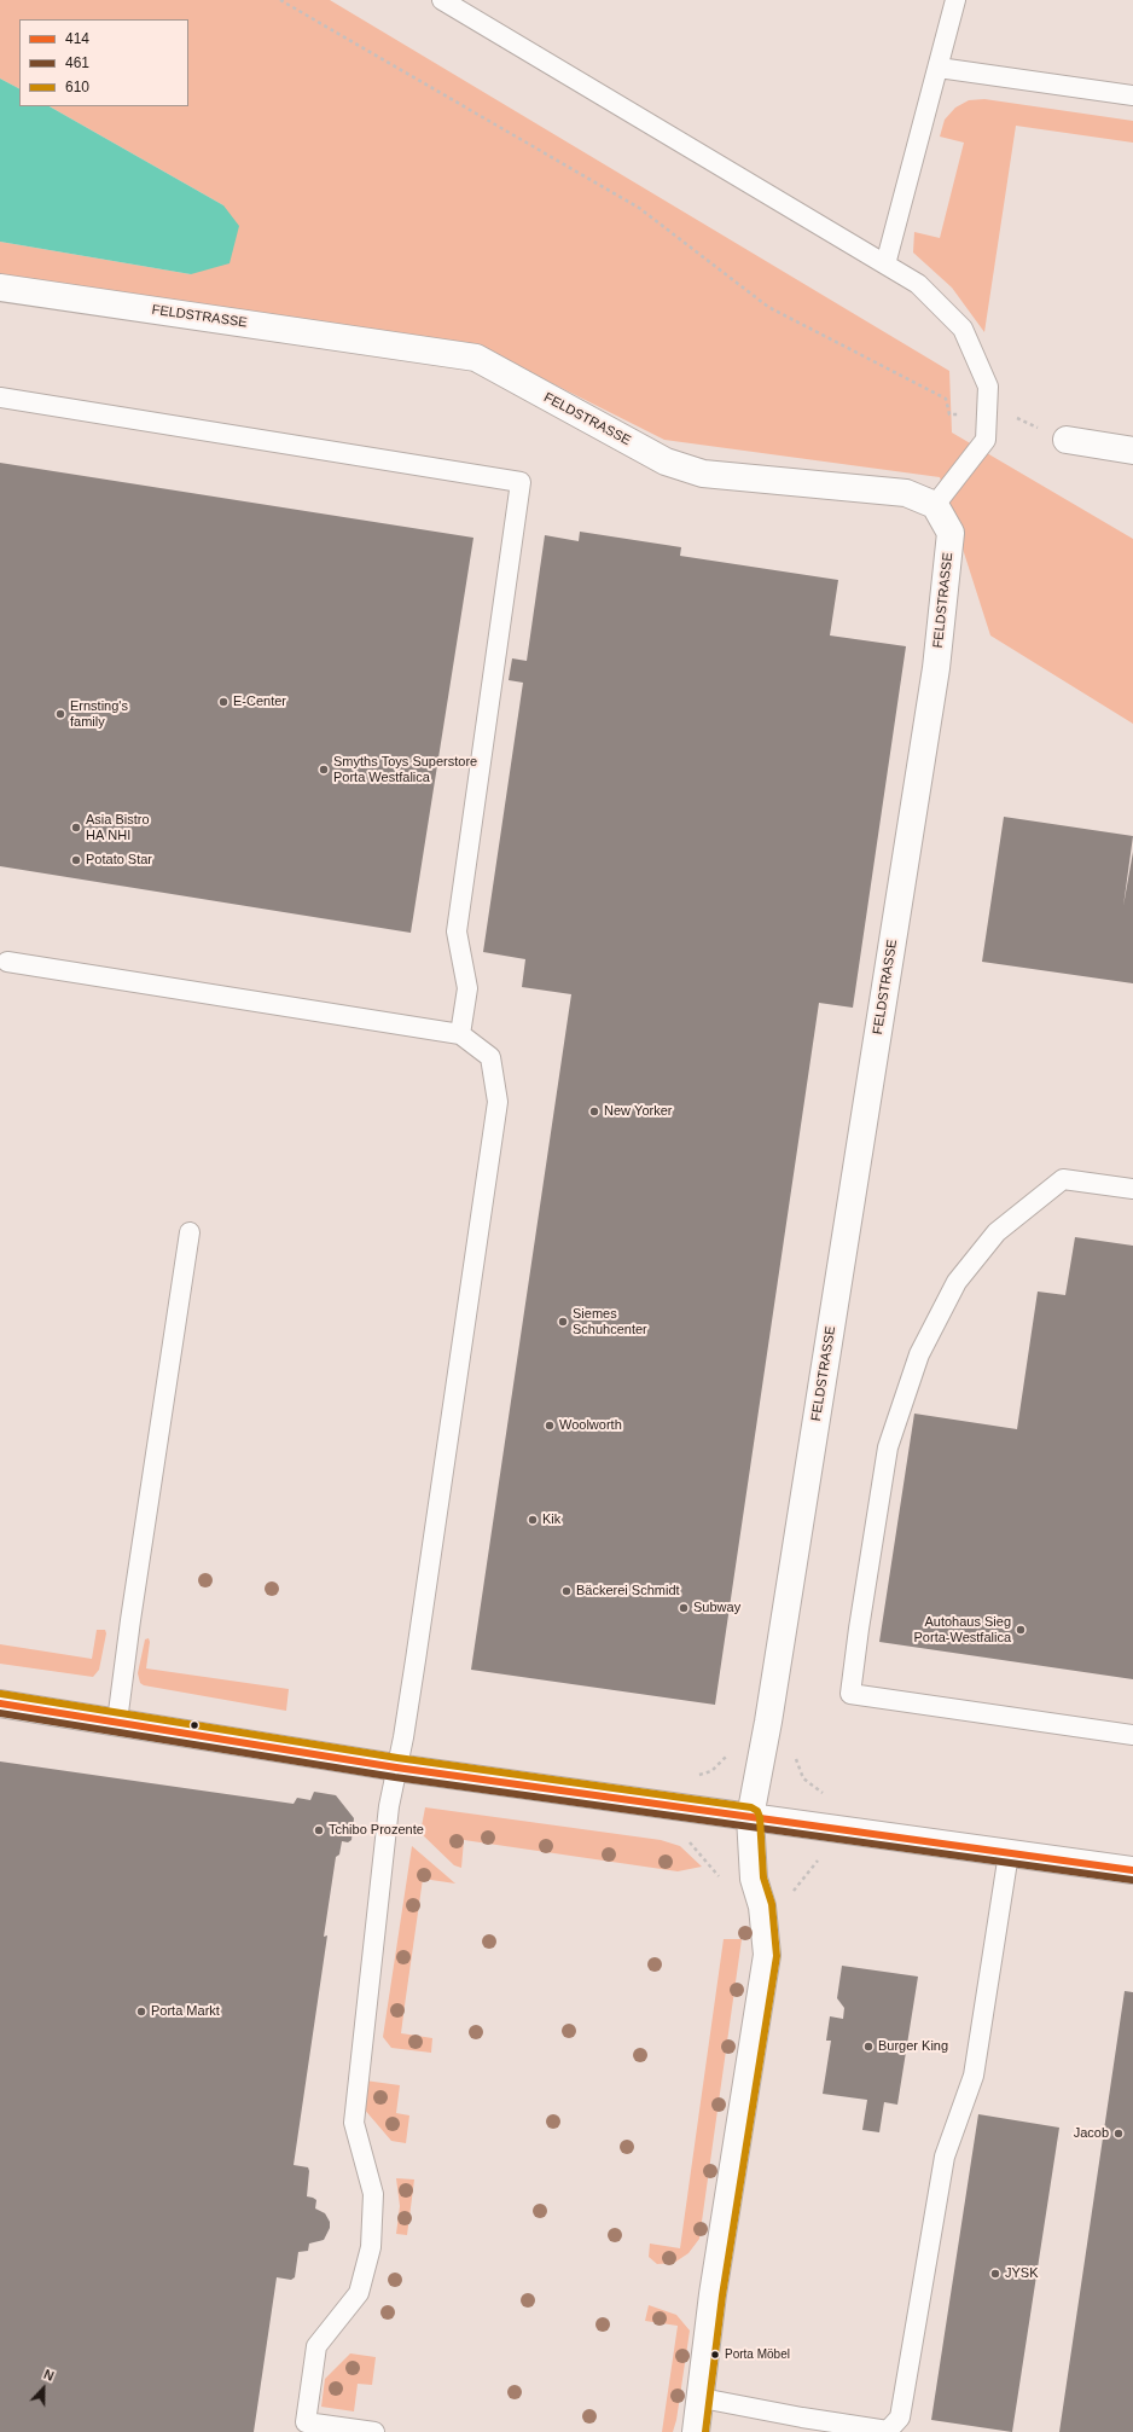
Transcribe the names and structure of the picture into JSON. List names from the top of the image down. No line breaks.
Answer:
{"streets":{"street":["FELDSTRASSE"]},"places":["E-Center","Ernsting's family","Smyths Toys Superstore Porta Westfalica","Asia Bistro HA NHI","Potato Star","New Yorker","Siemes Schuhcenter","Woolworth","Kik","Bäckerei Schmidt","Subway","Autohaus Sieg Porta-Westfalica","Tchibo Prozente","Porta Markt","Burger King","Jacob","JYSK","Porta Möbel"],"lines":["transit line 610","transit line 414","transit line 461"],"legend":["414","461","610"],"north":"top"}
